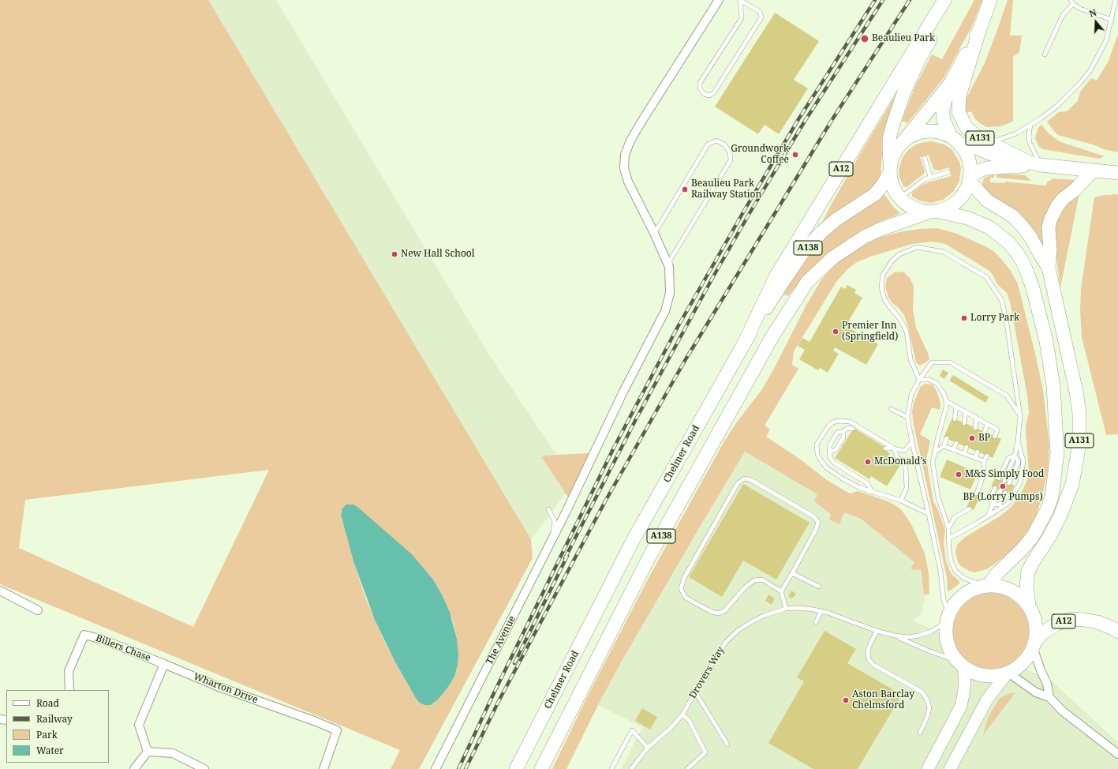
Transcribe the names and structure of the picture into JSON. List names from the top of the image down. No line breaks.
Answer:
{"streets":{"main road":["A131","A12","A138","Chelmer Road"],"street":["The Avenue","Billers Chase","Wharton Drive"],"lane":["Drovers Way"]},"crossings":[["A131","A12"],["A131","A138"],["A131","Chelmer Road"],["A131","Drovers Way"],["A12","Chelmer Road"],["A12","Drovers Way"],["A138","Chelmer Road"],["Billers Chase","Wharton Drive"]],"places":["Beaulieu Park","Groundwork Coffee","Beaulieu Park Railway Station","New Hall School","Lorry Park","Premier Inn (Springfield)","BP","McDonald's","M&S Simply Food","BP (Lorry Pumps)","Aston Barclay Chelmsford"],"legend":["Road","Railway","Park","Water"],"north":"top"}
